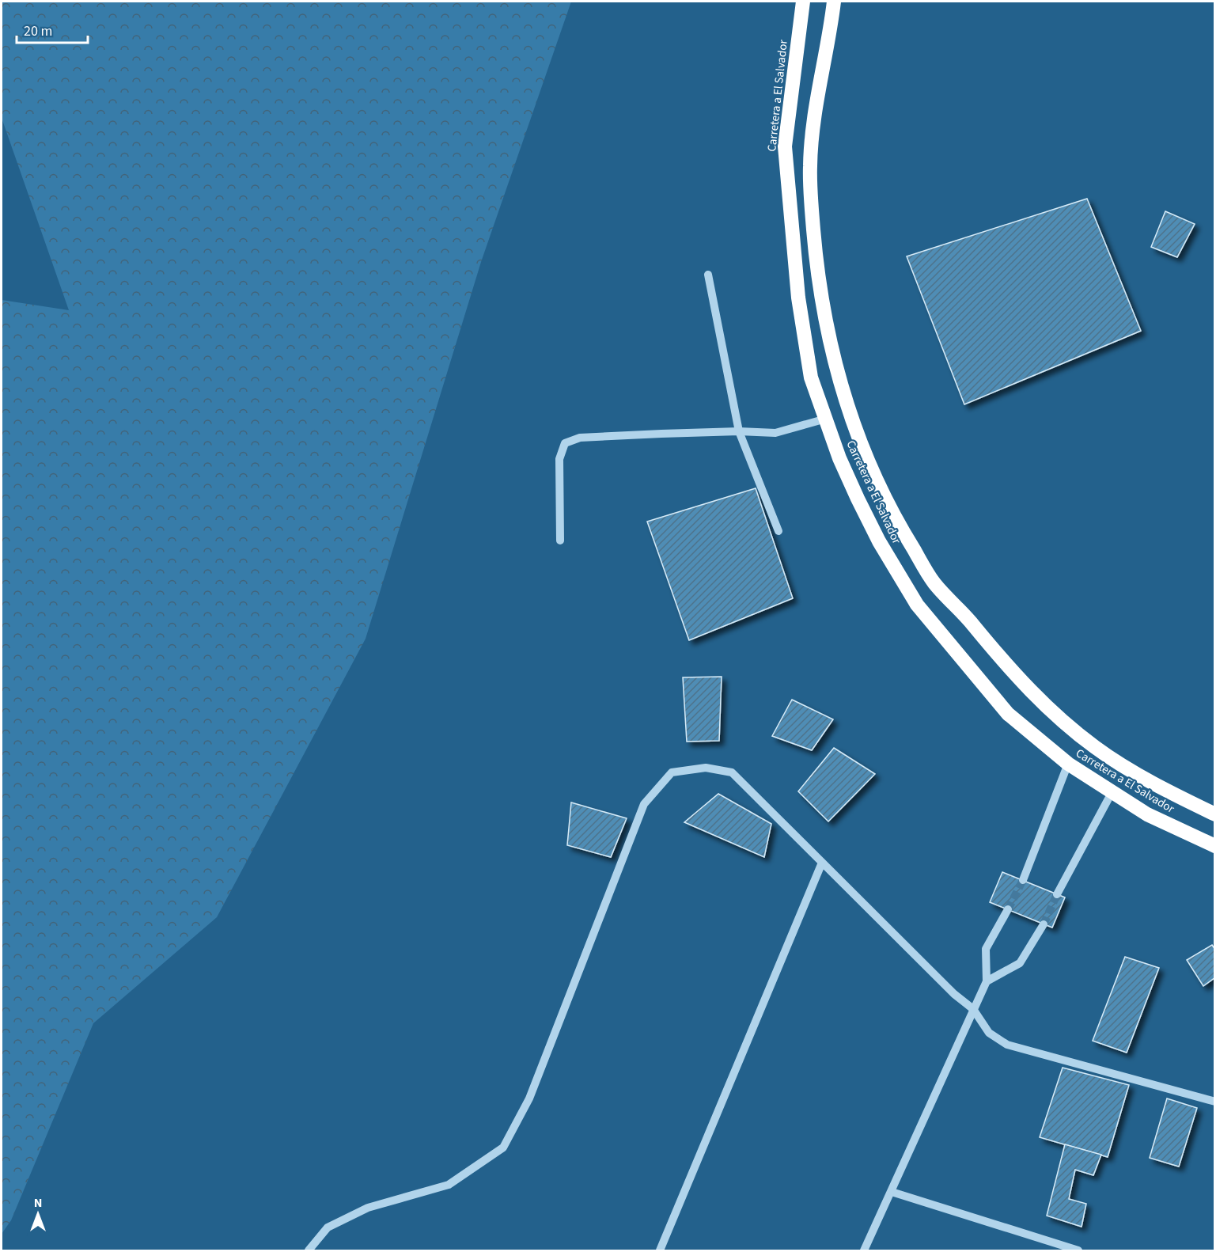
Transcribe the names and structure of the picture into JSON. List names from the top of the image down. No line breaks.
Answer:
{"streets":{"highway":["Carretera a El Salvador"]},"scale_bar":"20 m","north":"top"}
